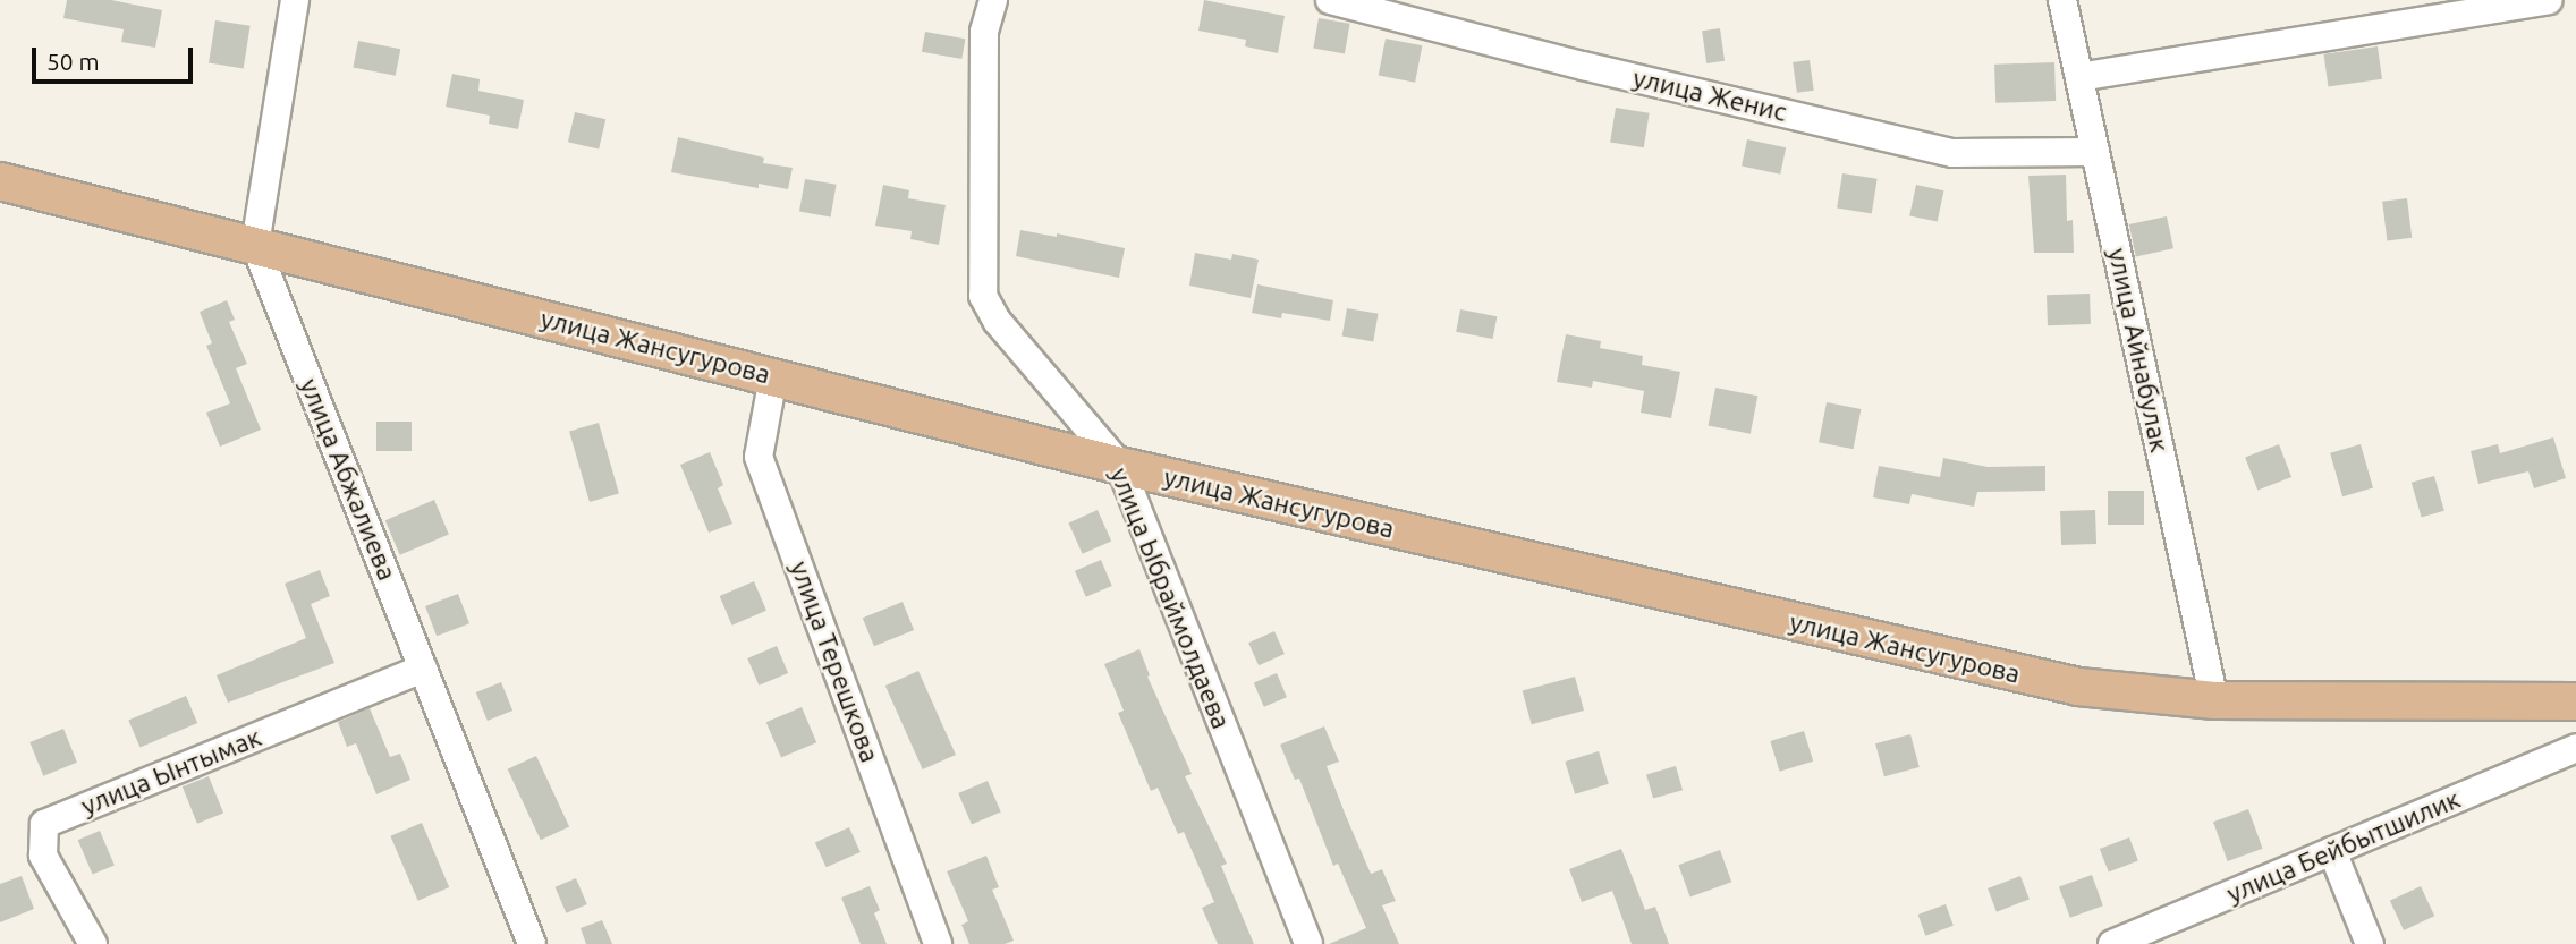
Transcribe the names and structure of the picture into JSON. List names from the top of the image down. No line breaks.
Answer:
{"streets":{"main road":["улица Жансугурова"],"street":["улица Женис","улица Айнабулак","улица Абжалиева","улица Ыбраймолдаева","улица Терешкова","улица Ынтымак","улица Бейбытшилик"]},"crossings":[["улица Женис","улица Айнабулак"],["улица Жансугурова","улица Айнабулак"],["улица Жансугурова","улица Абжалиева"],["улица Жансугурова","улица Ыбраймолдаева"],["улица Жансугурова","улица Терешкова"],["улица Абжалиева","улица Ынтымак"]],"scale_bar":"50 m"}
